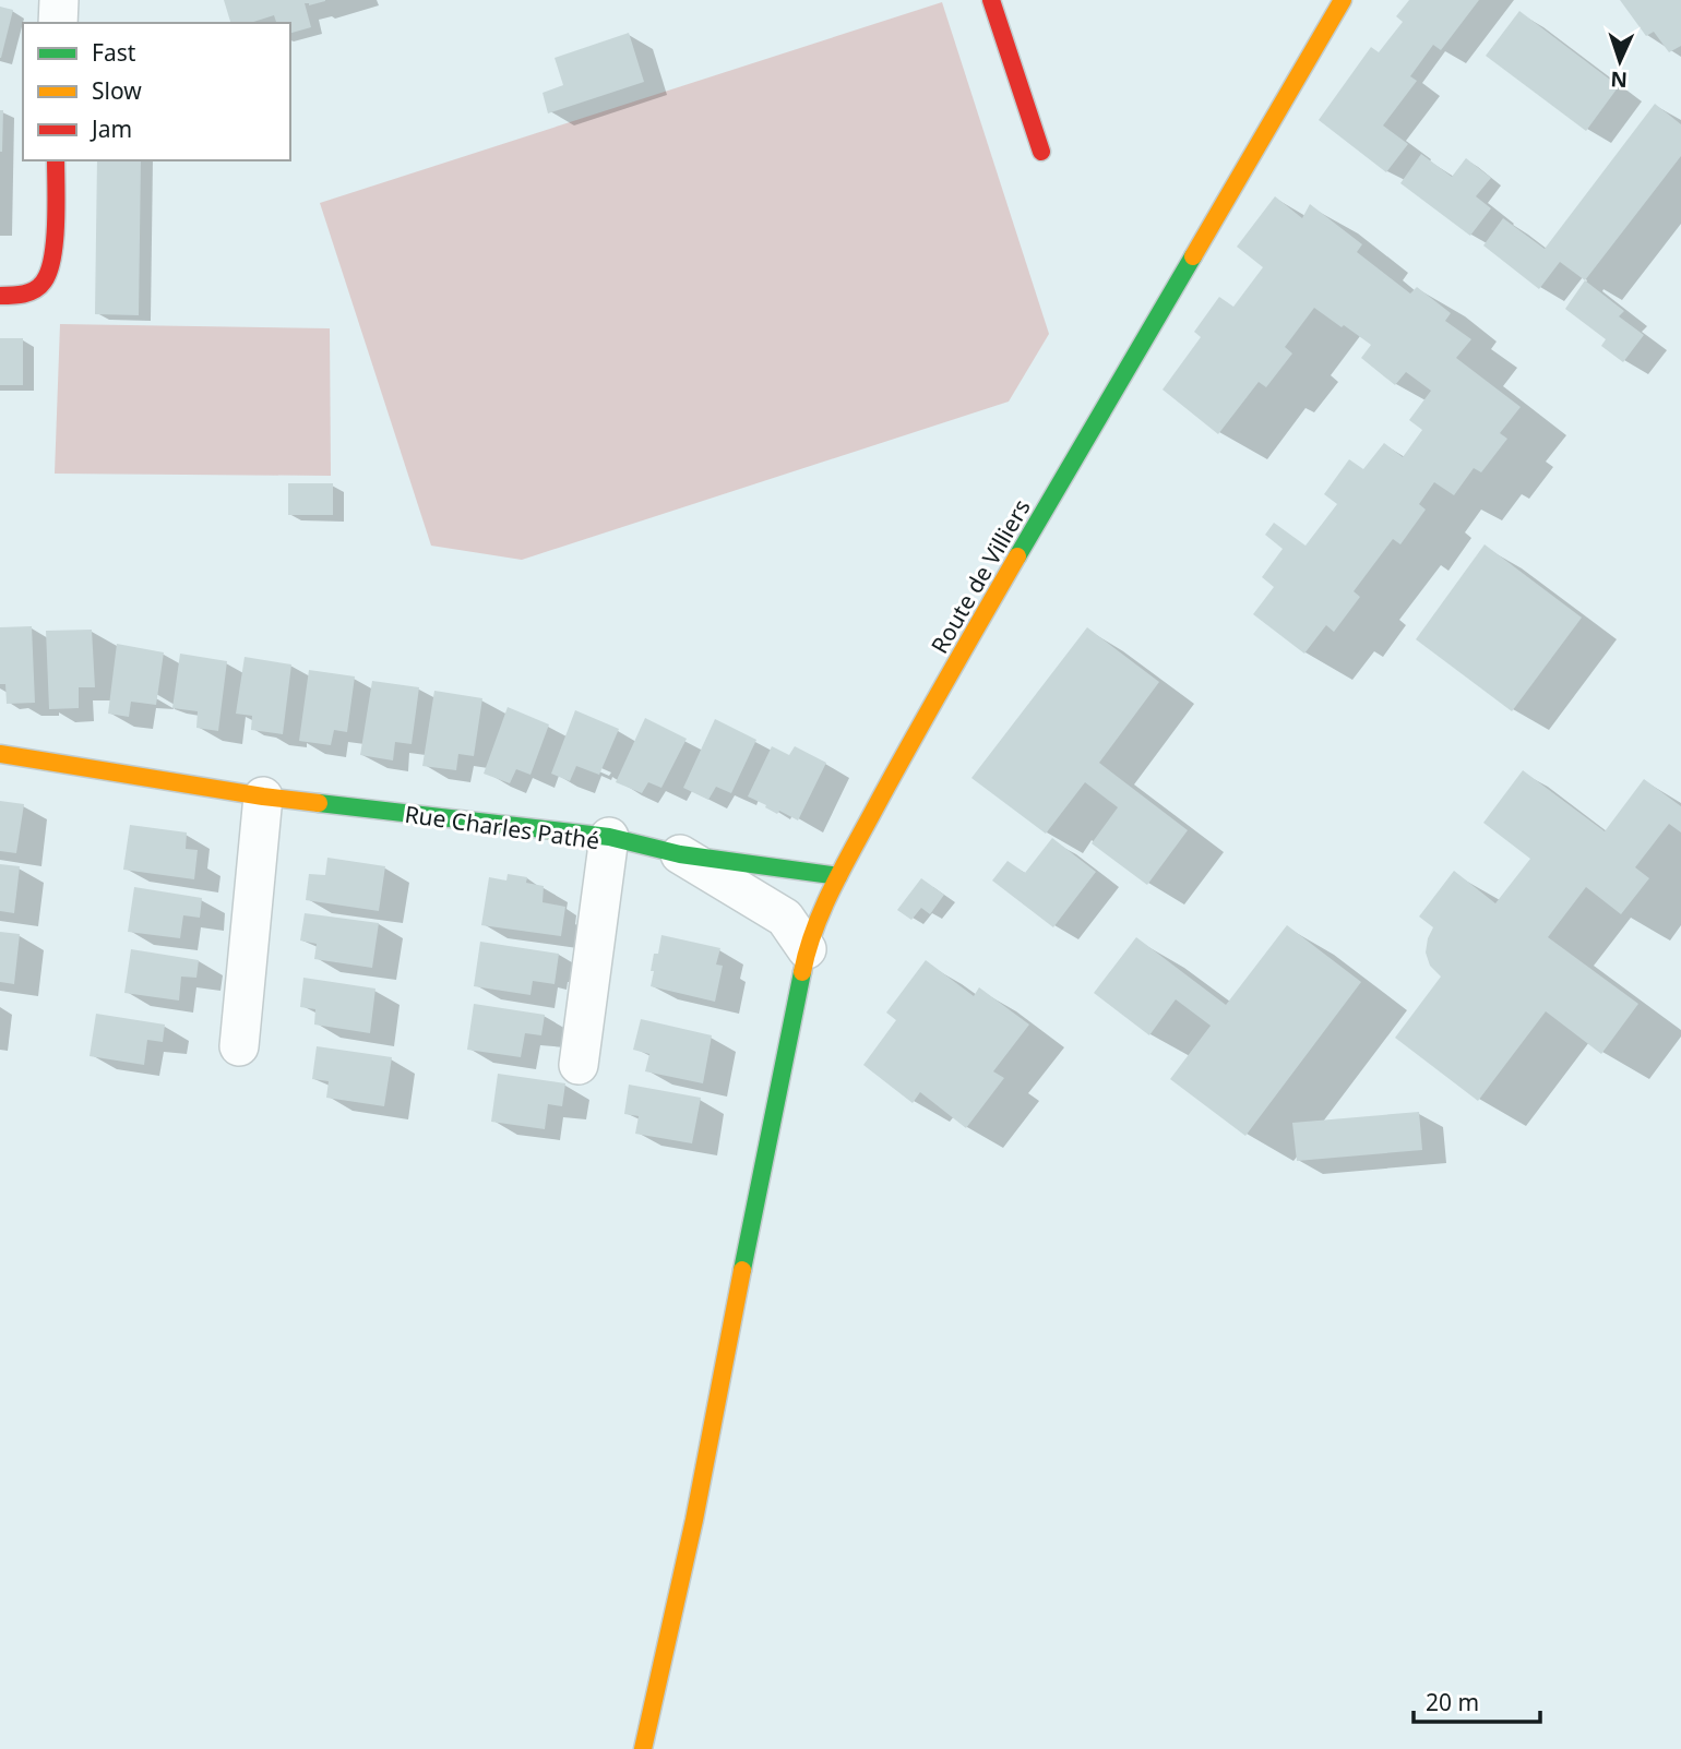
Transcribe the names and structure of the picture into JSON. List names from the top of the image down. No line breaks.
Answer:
{"streets":{"main road":["Route de Villiers","Rue Charles Pathé"]},"legend":["Fast","Slow","Jam"],"scale_bar":"20 m","north":"bottom"}
